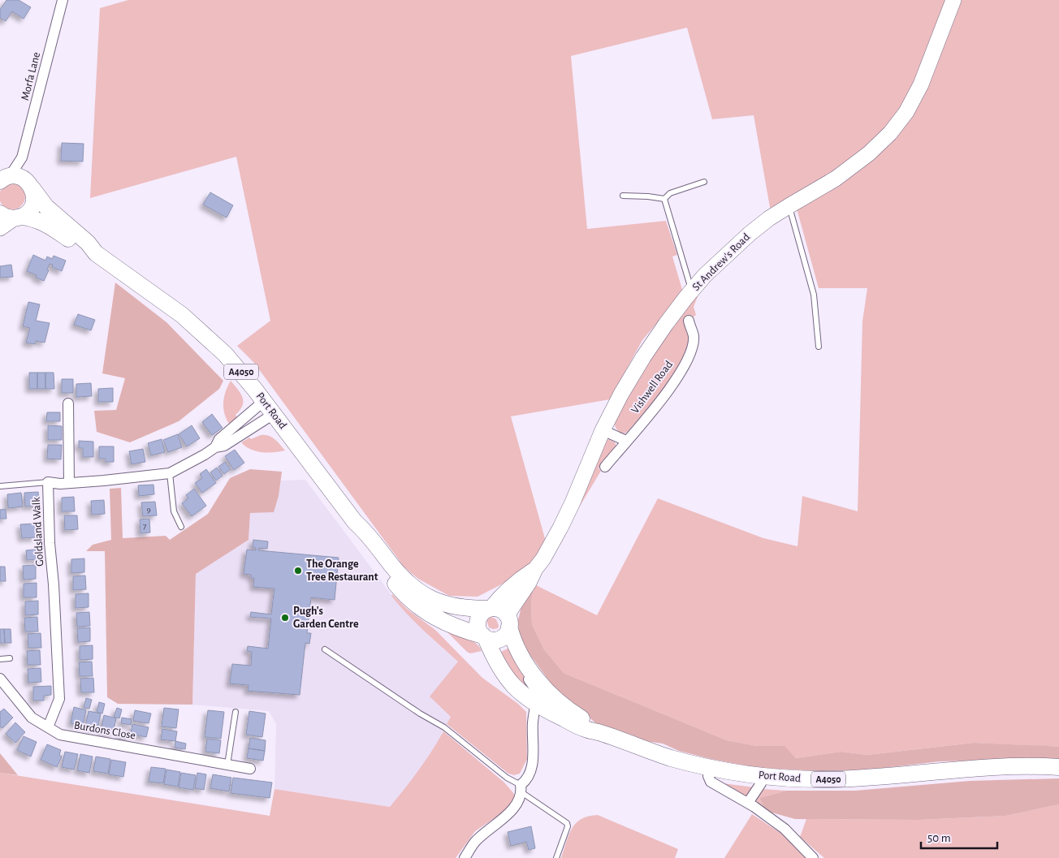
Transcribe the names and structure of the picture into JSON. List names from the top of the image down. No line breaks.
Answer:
{"streets":{"main road":["A4050","Port Road"],"street":["Morfa Lane","St Andrew's Road","Vishwell Road","Goldsland Walk","Burdons Close"]},"crossings":[["Morfa Lane","Port Road"],["St Andrew's Road","Port Road"],["Port Road","Goldsland Walk"],["Goldsland Walk","Burdons Close"]],"places":["The Orange Tree Restaurant","Pugh's Garden Centre"],"house_numbers":["9","7"],"scale_bar":"50 m"}
